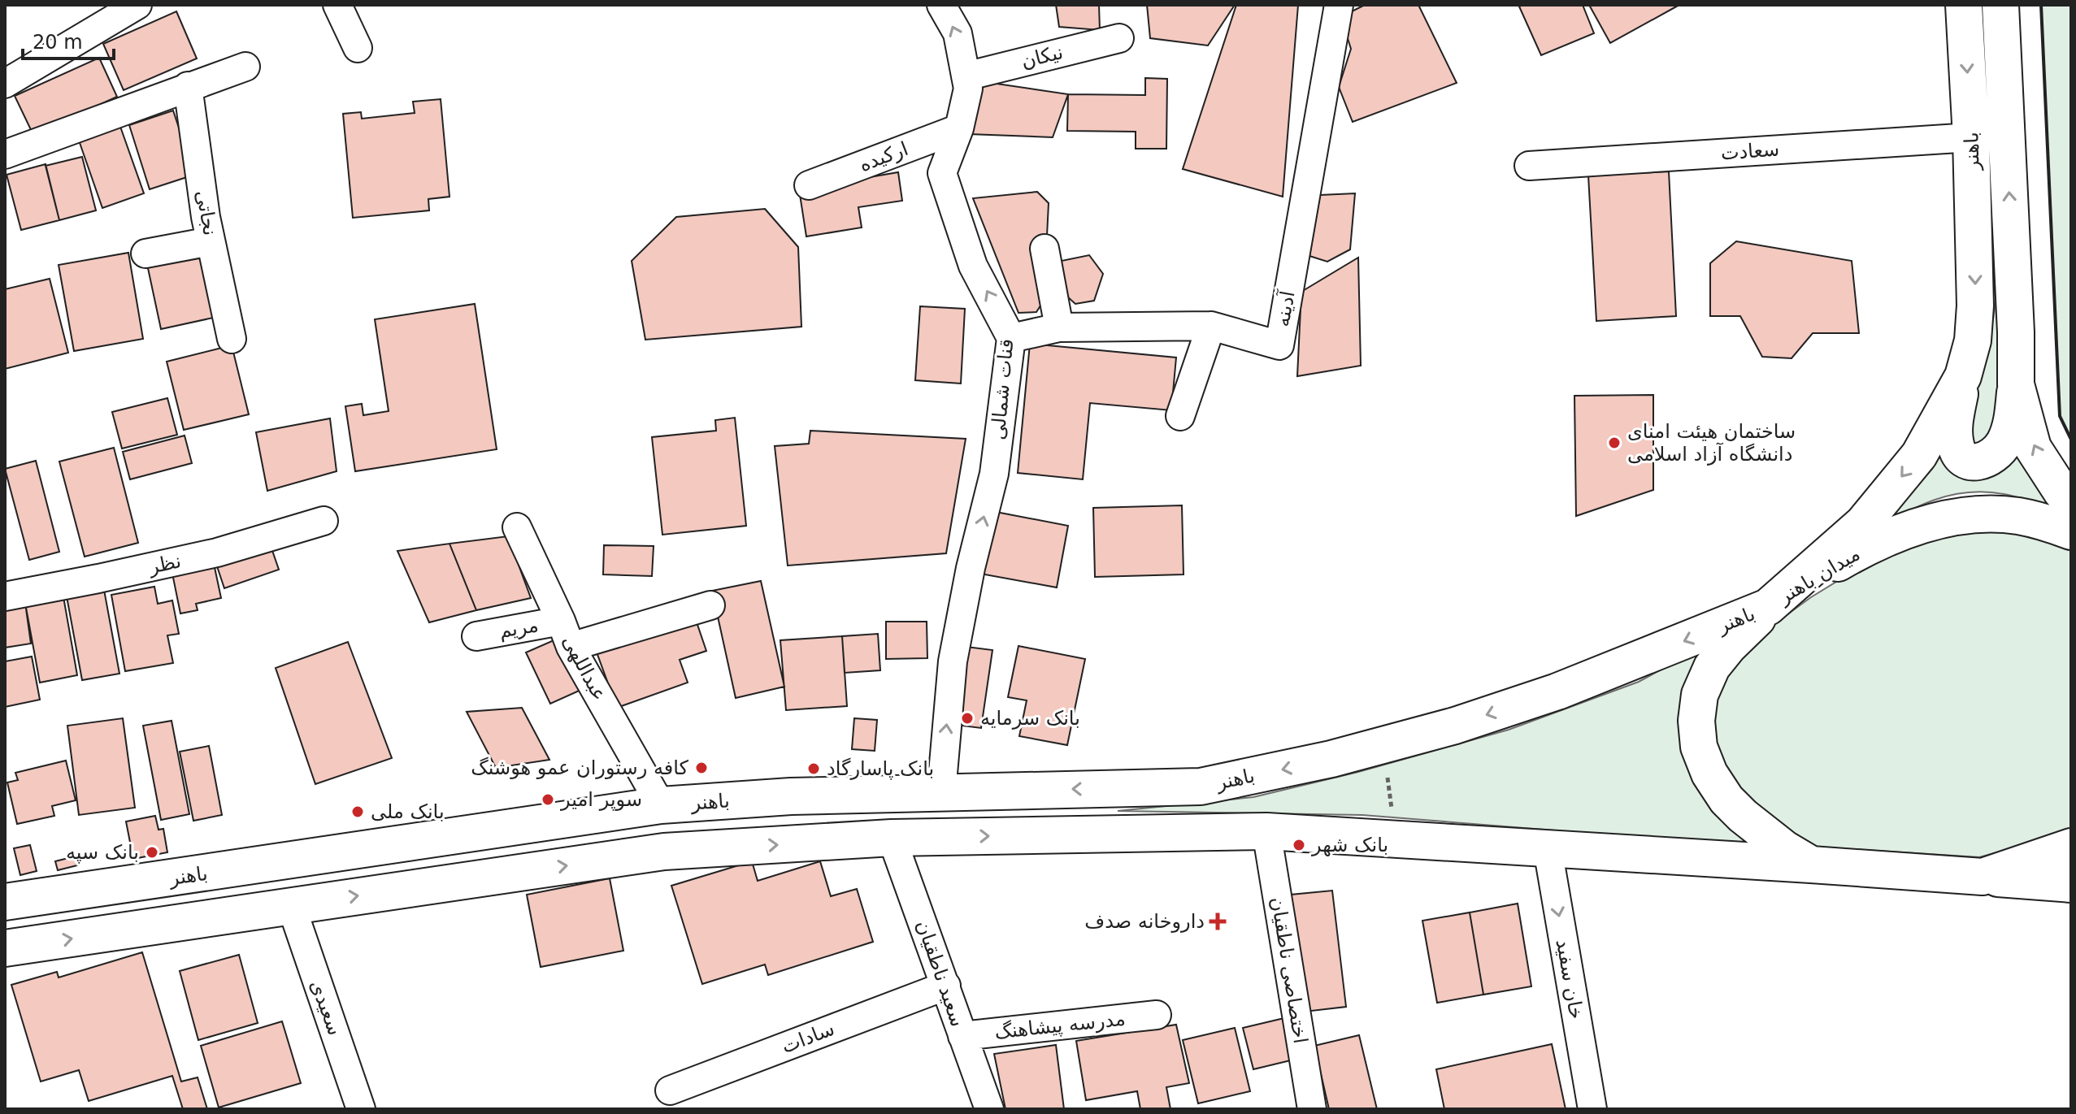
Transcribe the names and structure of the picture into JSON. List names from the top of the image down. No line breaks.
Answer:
{"streets":{"main road":["باهنر","میدان باهنر"],"street":["نیکان","سعادت","ارکیده","نجاتی","آدینه","قنات شمالى","نظر","مریم","عبداللهی","اختصاصی ناطقیان","سعید ناطقیان","خان سفید","سعیدی","مدرسه پیشاهنگ","سادات"]},"crossings":[["نیکان","قنات شمالى"],["سعادت","باهنر"],["باهنر","قنات شمالى"],["باهنر","میدان باهنر"],["باهنر","عبداللهی"],["ارکیده","قنات شمالى"],["آدینه","قنات شمالى"],["مریم","عبداللهی"],["سعید ناطقیان","مدرسه پیشاهنگ"],["سعید ناطقیان","سادات"]],"one_way":["قنات شمالى","خان سفید"],"places":{"other":["ساختمان هیئت امنای دانشگاه آزاد اسلامی","بانک سرمایه","کافه رستوران عمو هوشنگ","بانک پاسارگاد","سوپر امیر","بانک ملی","بانک شهر","بانک سپه"],"health":["داروخانه صدف"]},"scale_bar":"20 m"}
